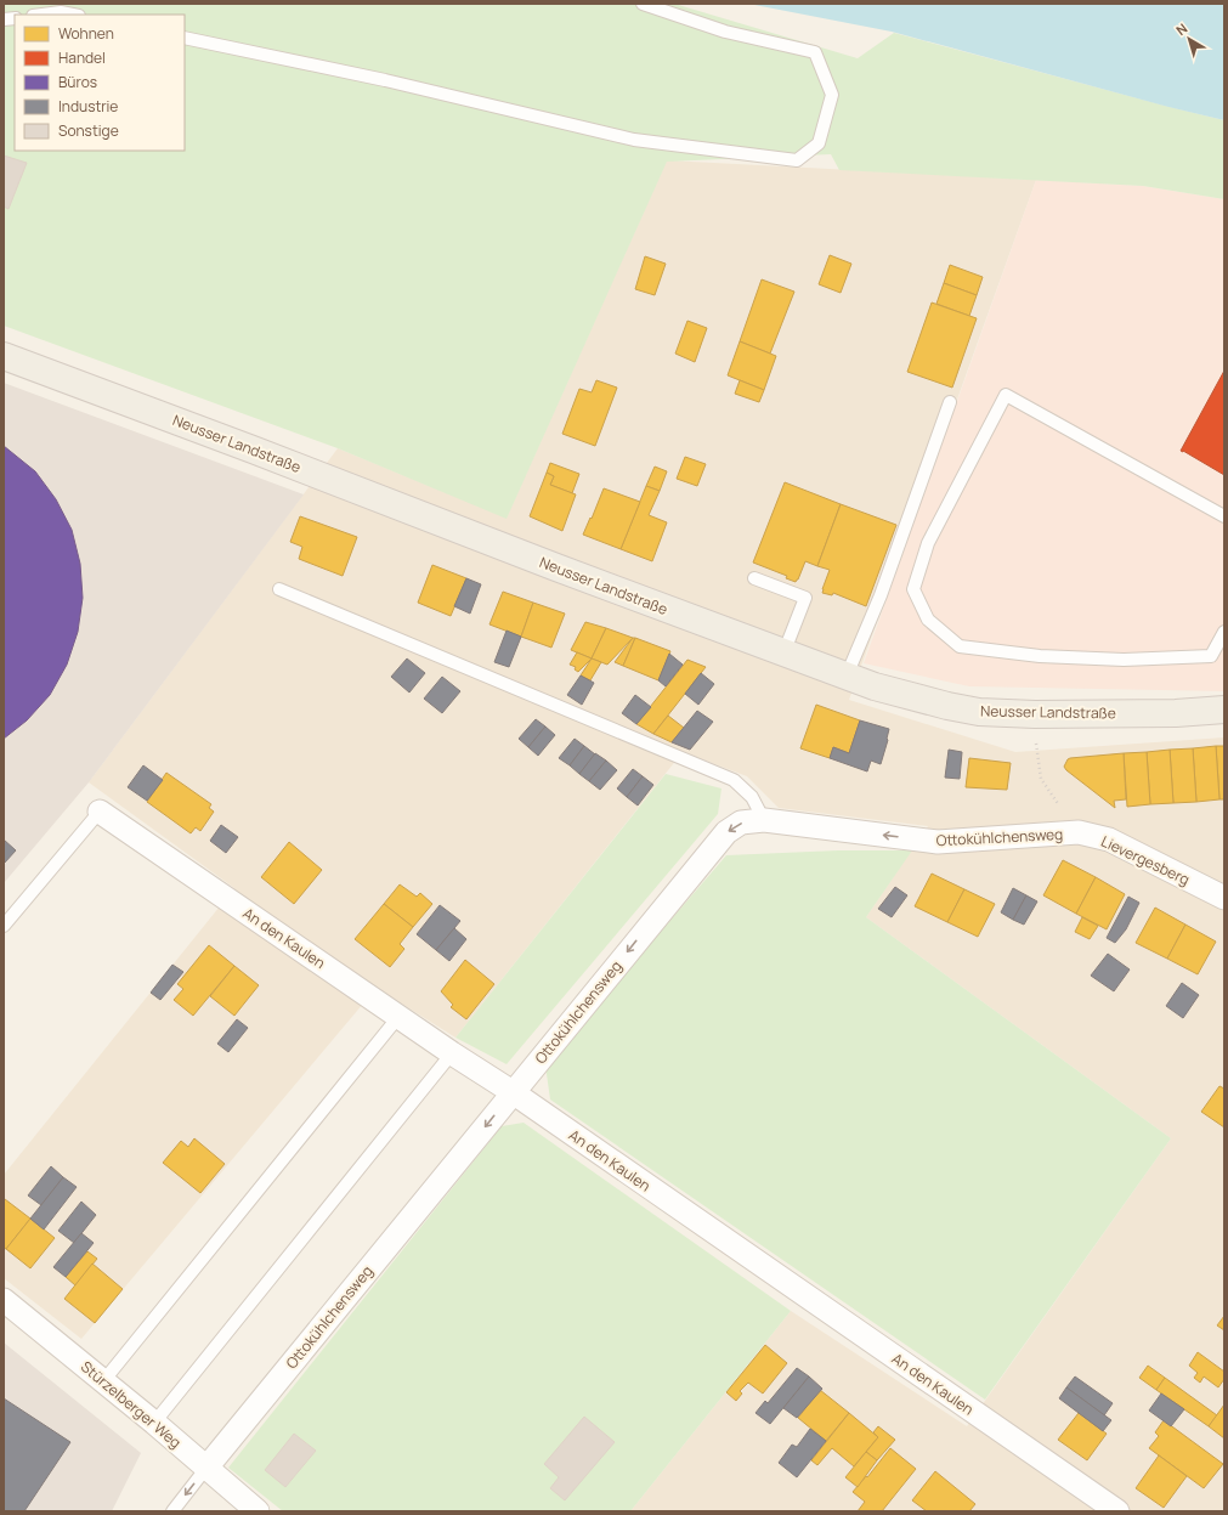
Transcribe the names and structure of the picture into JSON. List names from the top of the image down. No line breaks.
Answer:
{"streets":{"main road":["Neusser Landstraße"],"street":["Ottokühlchensweg","Lievergesberg","An den Kaulen","Stürzelberger Weg"]},"crossings":[["Ottokühlchensweg","Lievergesberg"],["Ottokühlchensweg","An den Kaulen"],["Ottokühlchensweg","Stürzelberger Weg"]],"one_way":["Ottokühlchensweg"],"legend":["Wohnen","Handel","Büros","Industrie","Sonstige"],"north":"top left"}
